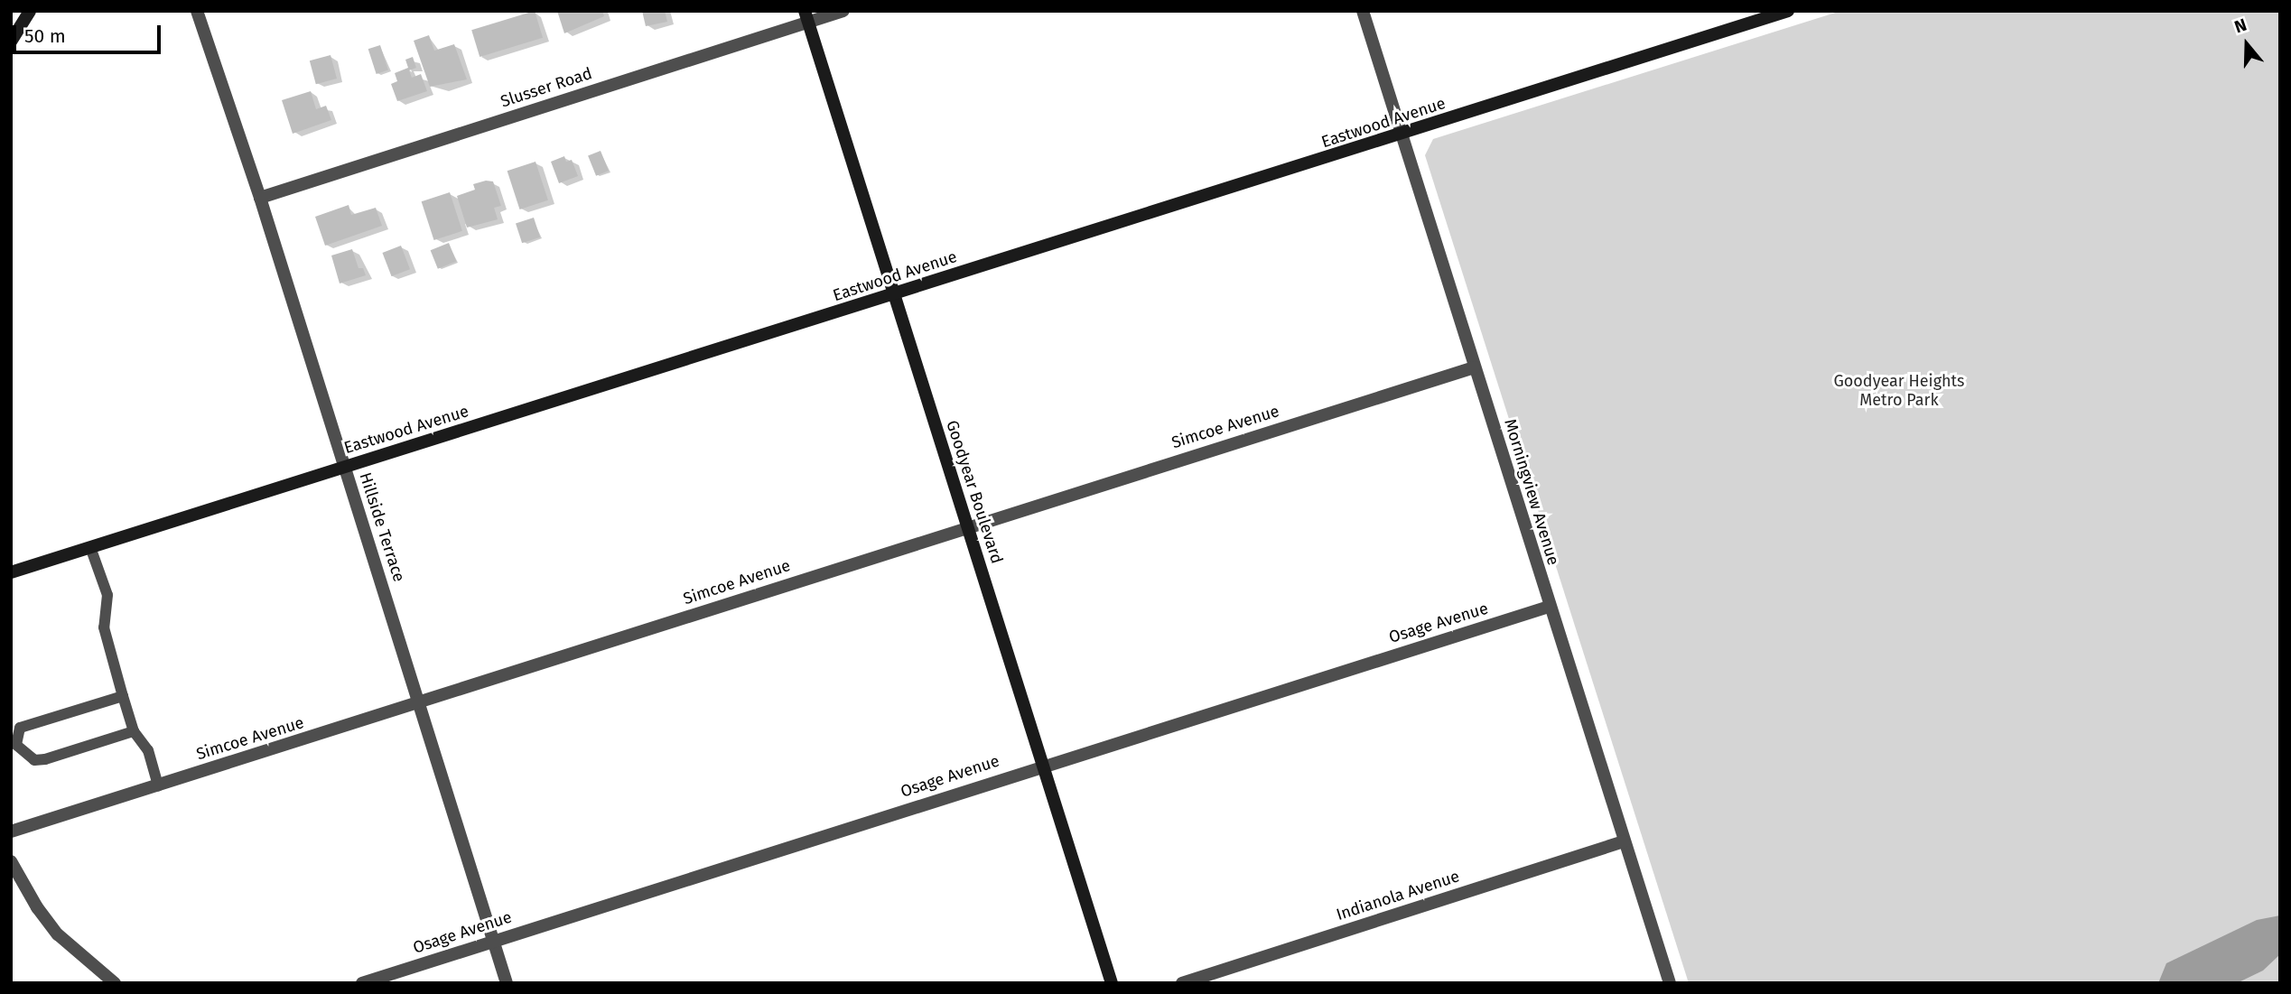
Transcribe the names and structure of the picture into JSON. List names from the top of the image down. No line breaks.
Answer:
{"streets":{"street":["Slusser Road","Eastwood Avenue","Simcoe Avenue","Goodyear Boulevard","Morningview Avenue","Hillside Terrace","Osage Avenue","Indianola Avenue"]},"crossings":[["Slusser Road","Goodyear Boulevard"],["Slusser Road","Hillside Terrace"],["Eastwood Avenue","Goodyear Boulevard"],["Eastwood Avenue","Morningview Avenue"],["Eastwood Avenue","Hillside Terrace"],["Simcoe Avenue","Goodyear Boulevard"],["Simcoe Avenue","Morningview Avenue"],["Simcoe Avenue","Hillside Terrace"],["Goodyear Boulevard","Osage Avenue"],["Morningview Avenue","Osage Avenue"],["Morningview Avenue","Indianola Avenue"],["Hillside Terrace","Osage Avenue"]],"parks":["Goodyear Heights Metro Park"],"scale_bar":"50 m","north":"top"}
